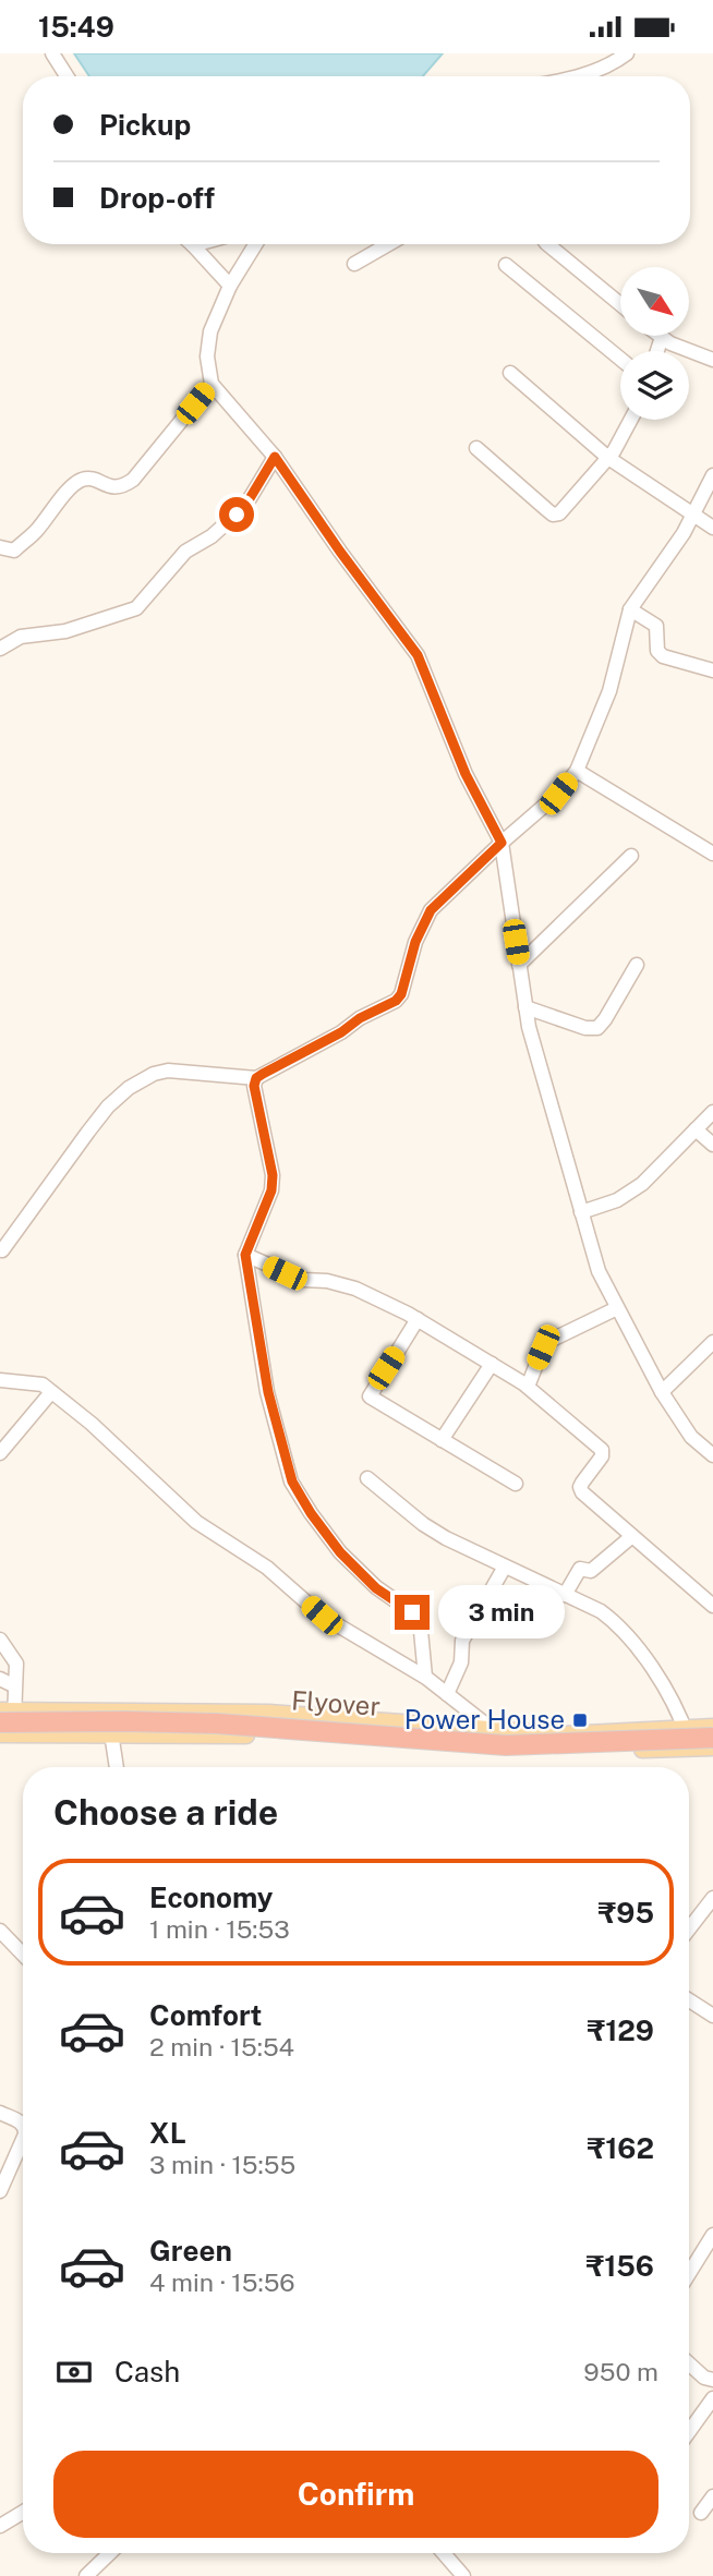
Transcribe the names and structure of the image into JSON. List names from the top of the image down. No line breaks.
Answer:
{"streets":{"highway":["Flyover"]},"places":{"transit":["Power House"]},"north":"bottom right","page":{"status":"15:49","banner":["Pickup","Drop-off"],"bubble":"3 min","heading":"Choose a ride","list":[{"name":"Economy","note":"1 min · 15:53","value":"₹95"},{"name":"Comfort","note":"2 min · 15:54","value":"₹129"},{"name":"XL","note":"3 min · 15:55","value":"₹162"},{"name":"Green","note":"4 min · 15:56","value":"₹156"}],"pay":["Cash","950 m"],"buttons":"Confirm"}}
